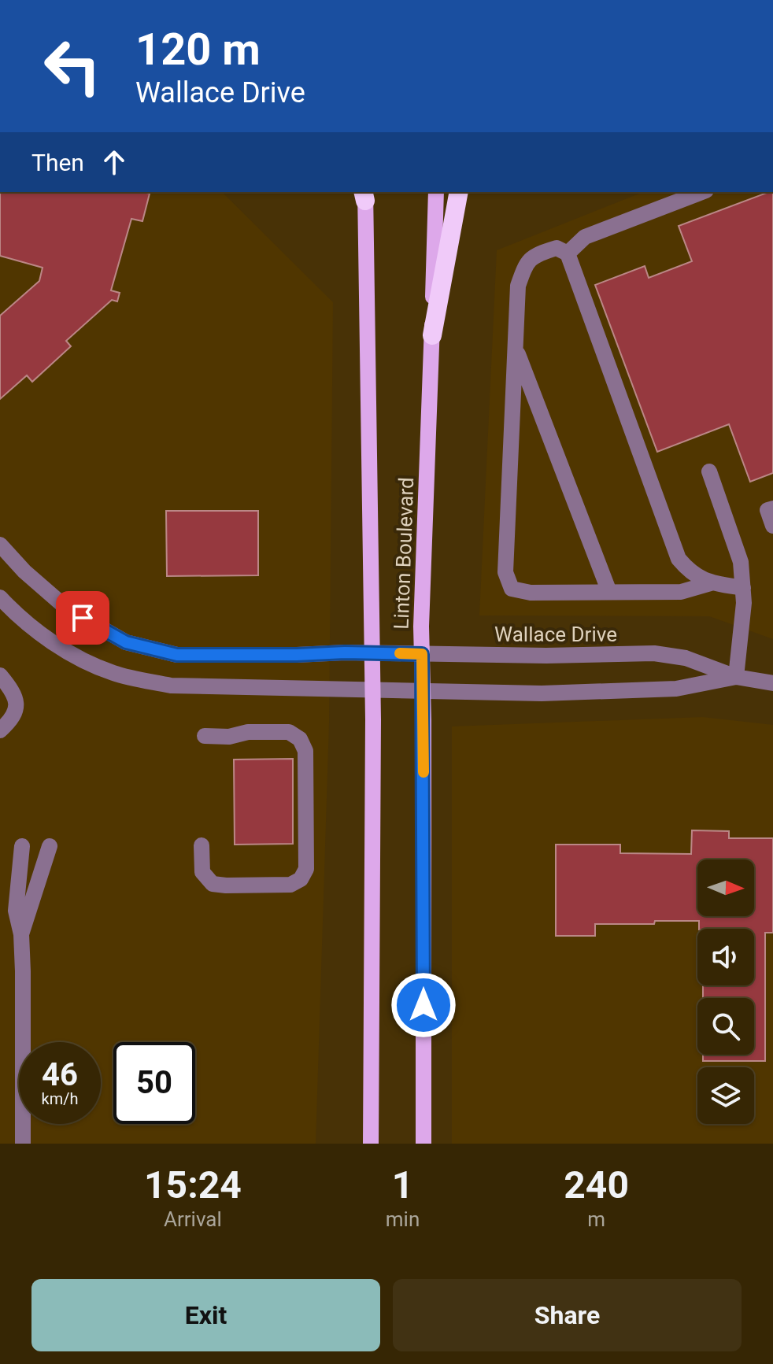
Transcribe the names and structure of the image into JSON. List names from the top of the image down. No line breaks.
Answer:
{"streets":{"main road":["Linton Boulevard"],"street":["Wallace Drive"]},"crossings":[["Linton Boulevard","Wallace Drive"]],"north":"right","page":{"turn":["120 m","Wallace Drive"],"then":"Then","speed":"46 km/h","limit":"50","eta":["15:24","Arrival","1","min","240","m"],"buttons":["Exit","Share"]}}
